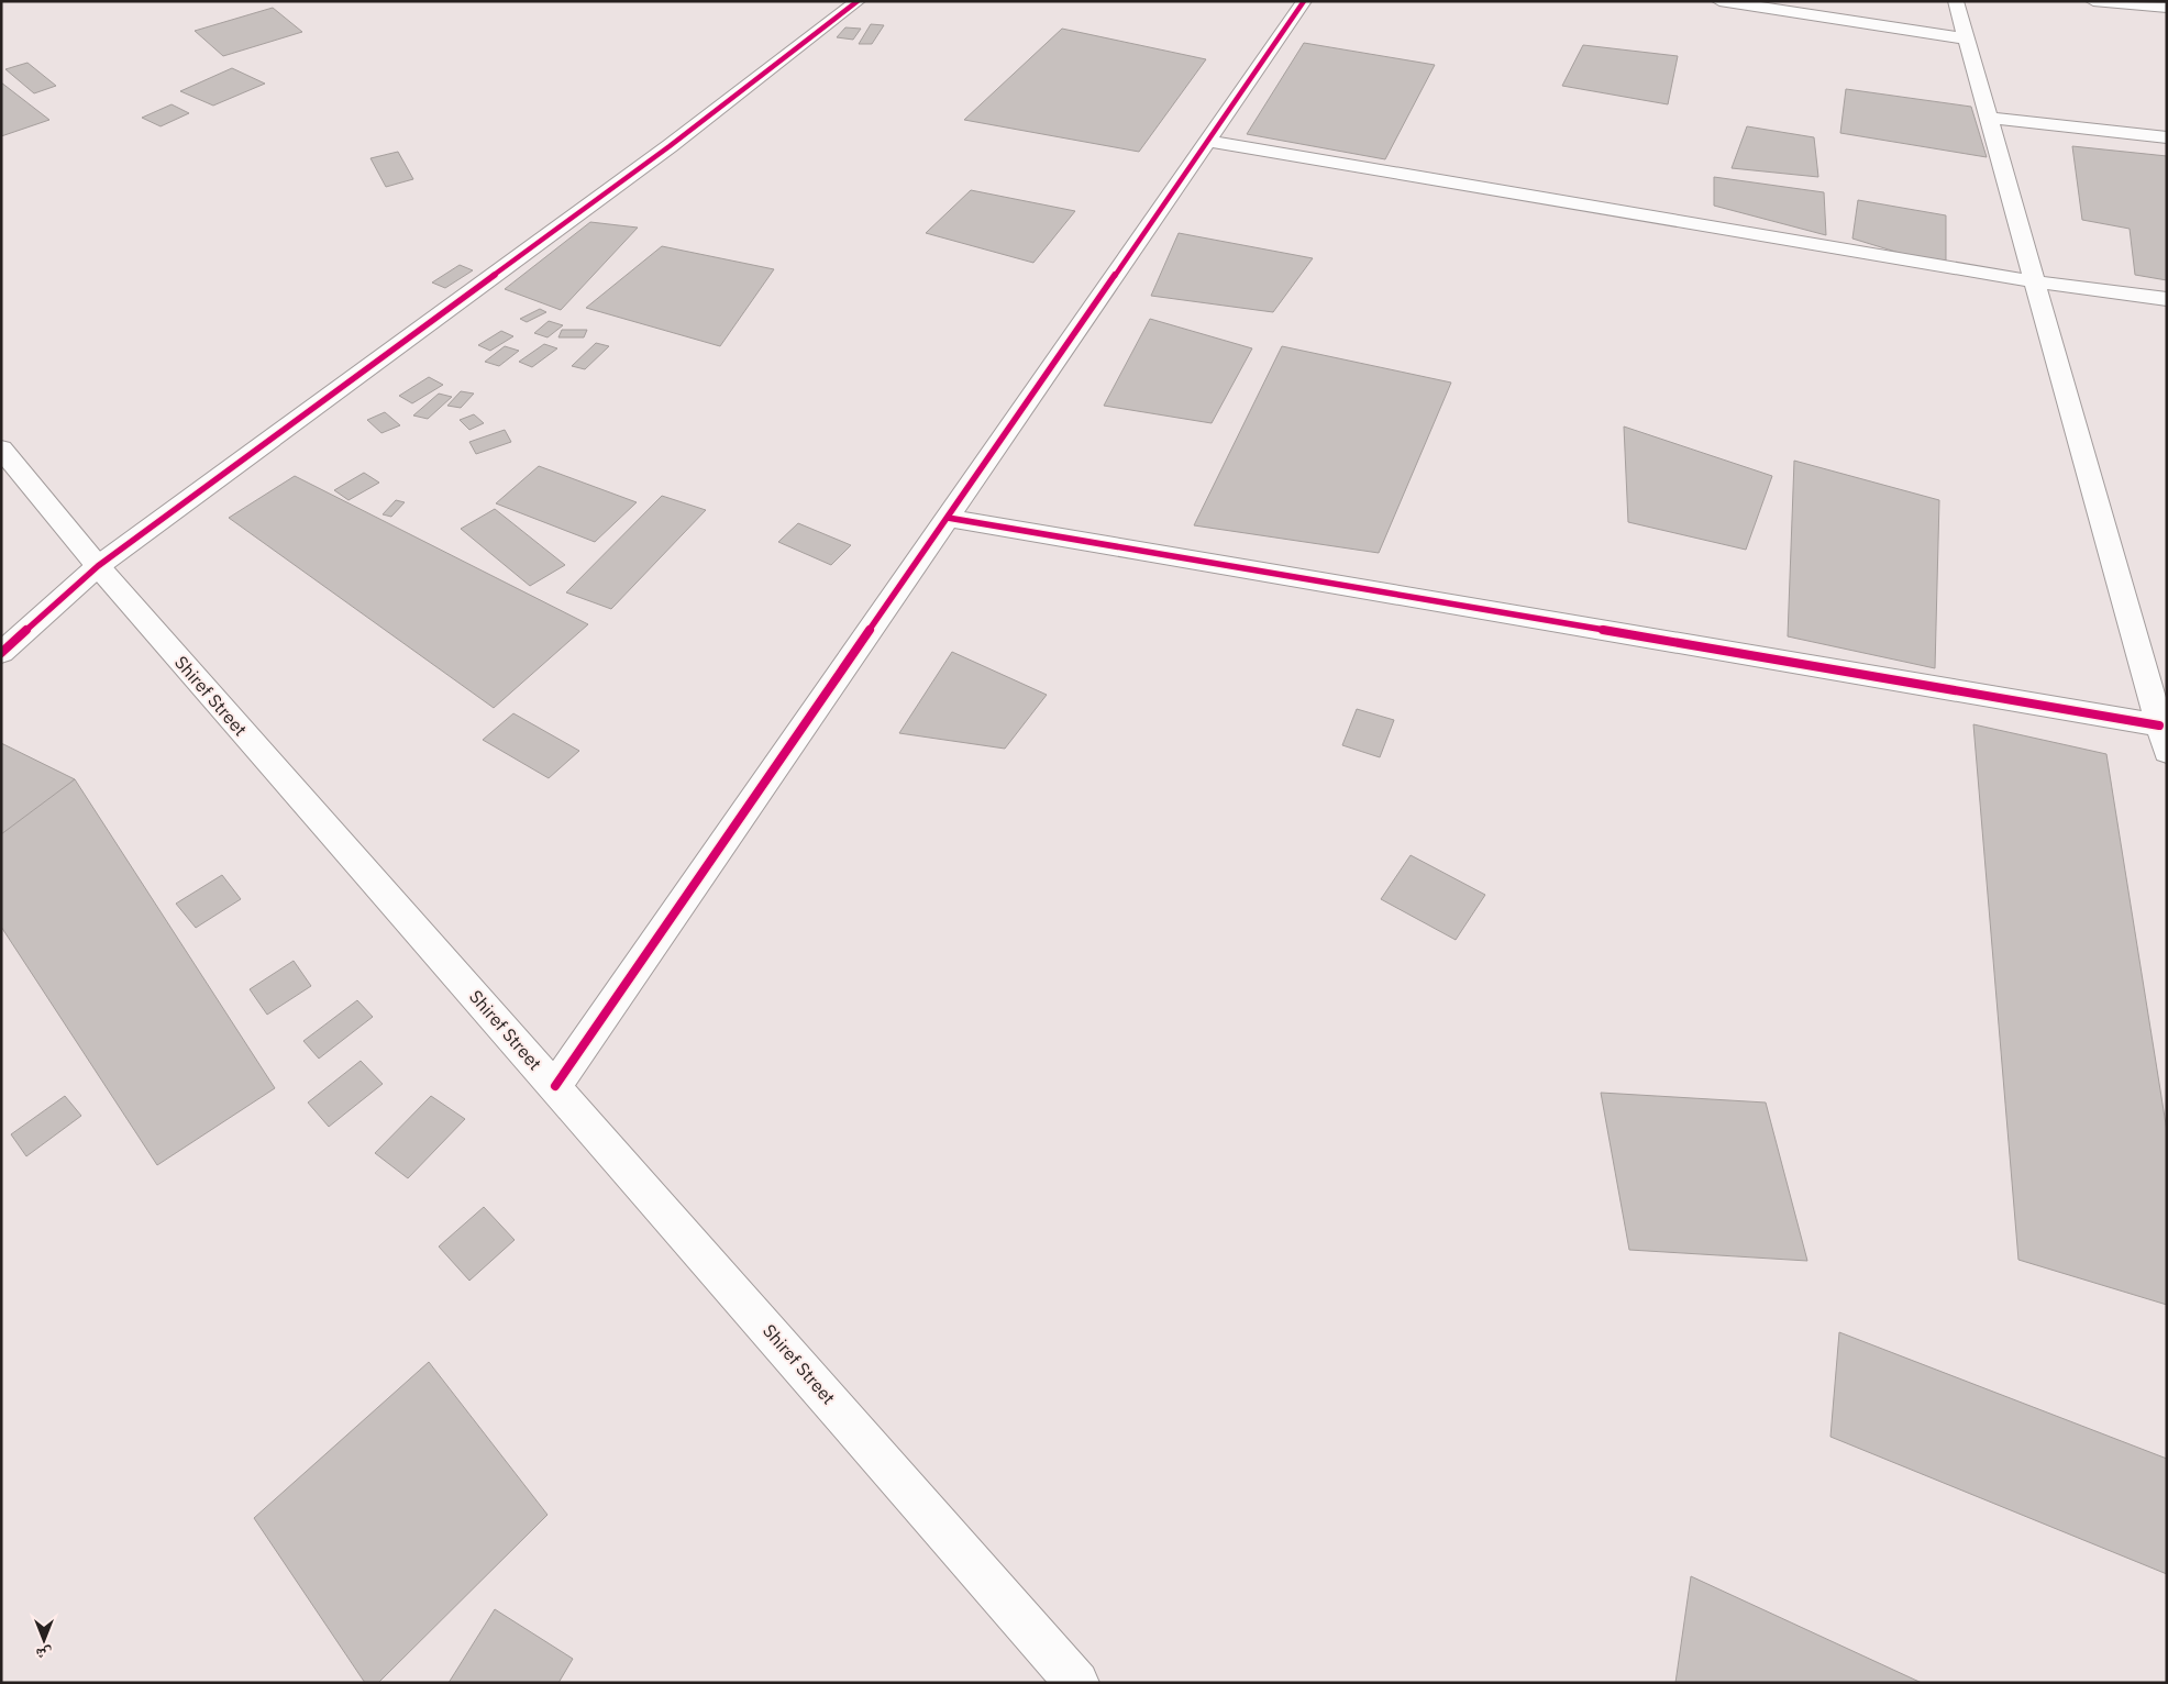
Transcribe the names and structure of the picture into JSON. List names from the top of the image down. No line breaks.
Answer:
{"streets":{"street":["Shiref Street"]},"north":"bottom"}
